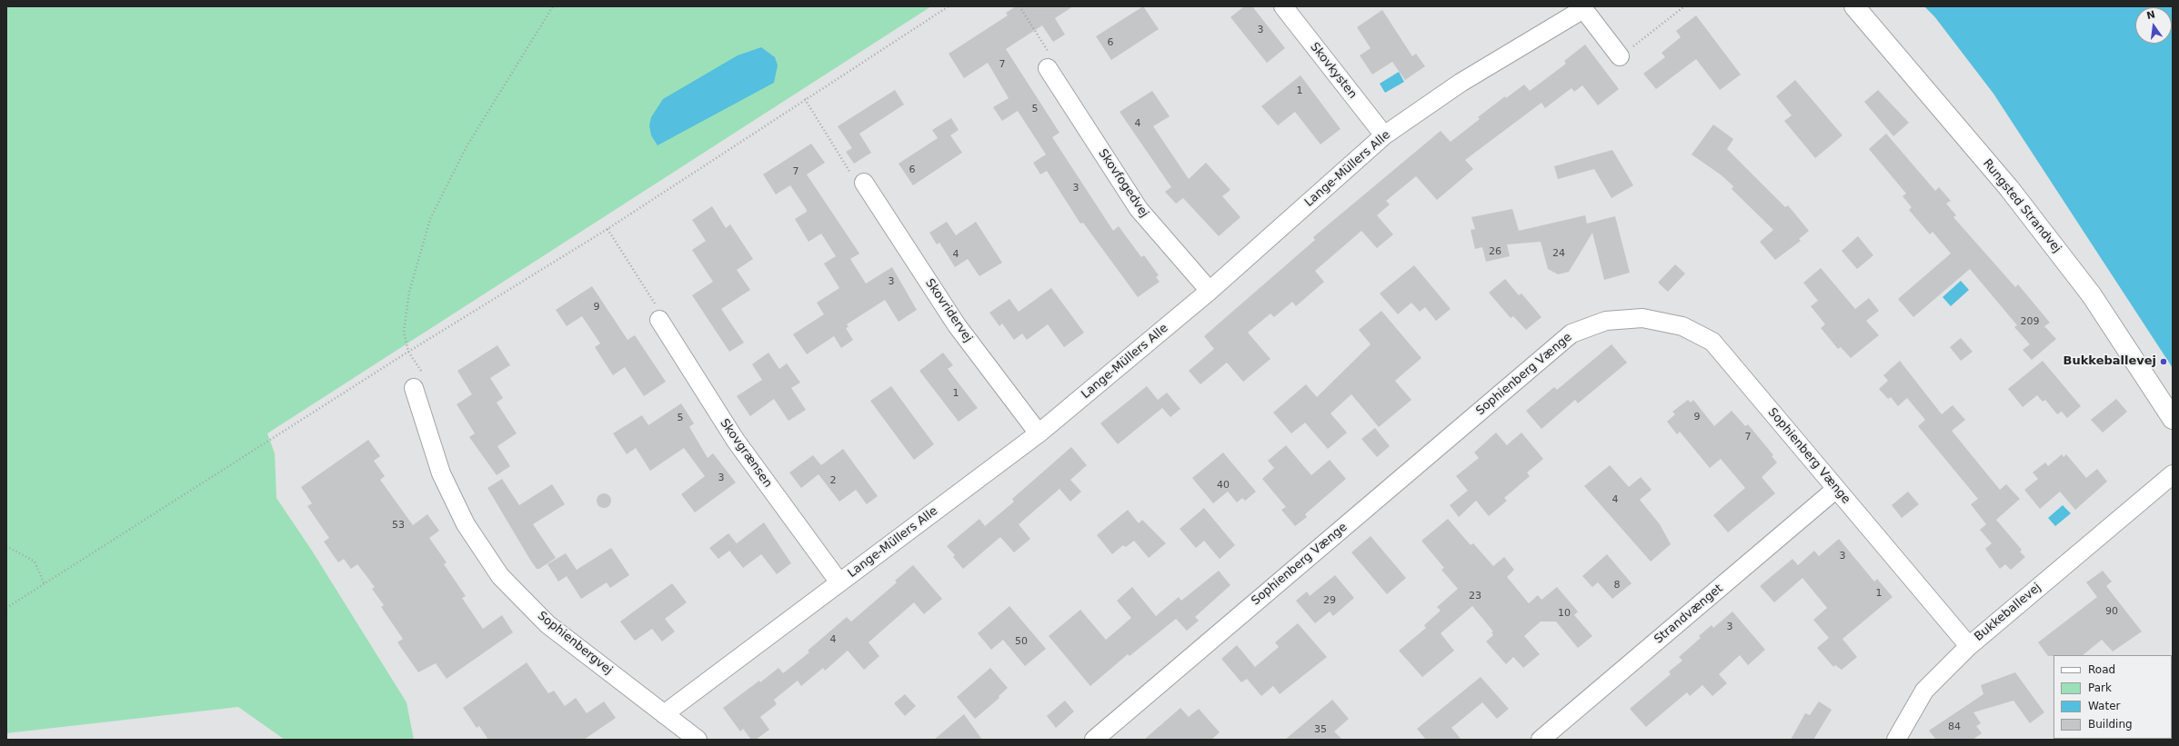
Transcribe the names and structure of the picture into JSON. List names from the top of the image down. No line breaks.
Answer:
{"streets":{"main road":["Rungsted Strandvej"],"street":["Skovkysten","Lange-Müllers Alle","Skovfogedvej","Skovridervej","Sophienberg Vænge","Skovgrænsen","Bukkeballevej","Strandvænget","Sophienbergvej"]},"crossings":[["Skovkysten","Lange-Müllers Alle"],["Lange-Müllers Alle","Skovfogedvej"],["Lange-Müllers Alle","Skovridervej"],["Lange-Müllers Alle","Skovgrænsen"],["Lange-Müllers Alle","Sophienbergvej"],["Sophienberg Vænge","Bukkeballevej"],["Sophienberg Vænge","Strandvænget"]],"places":["Bukkeballevej"],"house_numbers":["3","6","7","1","5","4","6","7","3","26","24","4","3","9","209","1","9","5","7","3","2","40","4","53","3","8","1","23","29","90","10","3","4","50","84","35"],"legend":["Road","Park","Water","Building"],"north":"top"}
